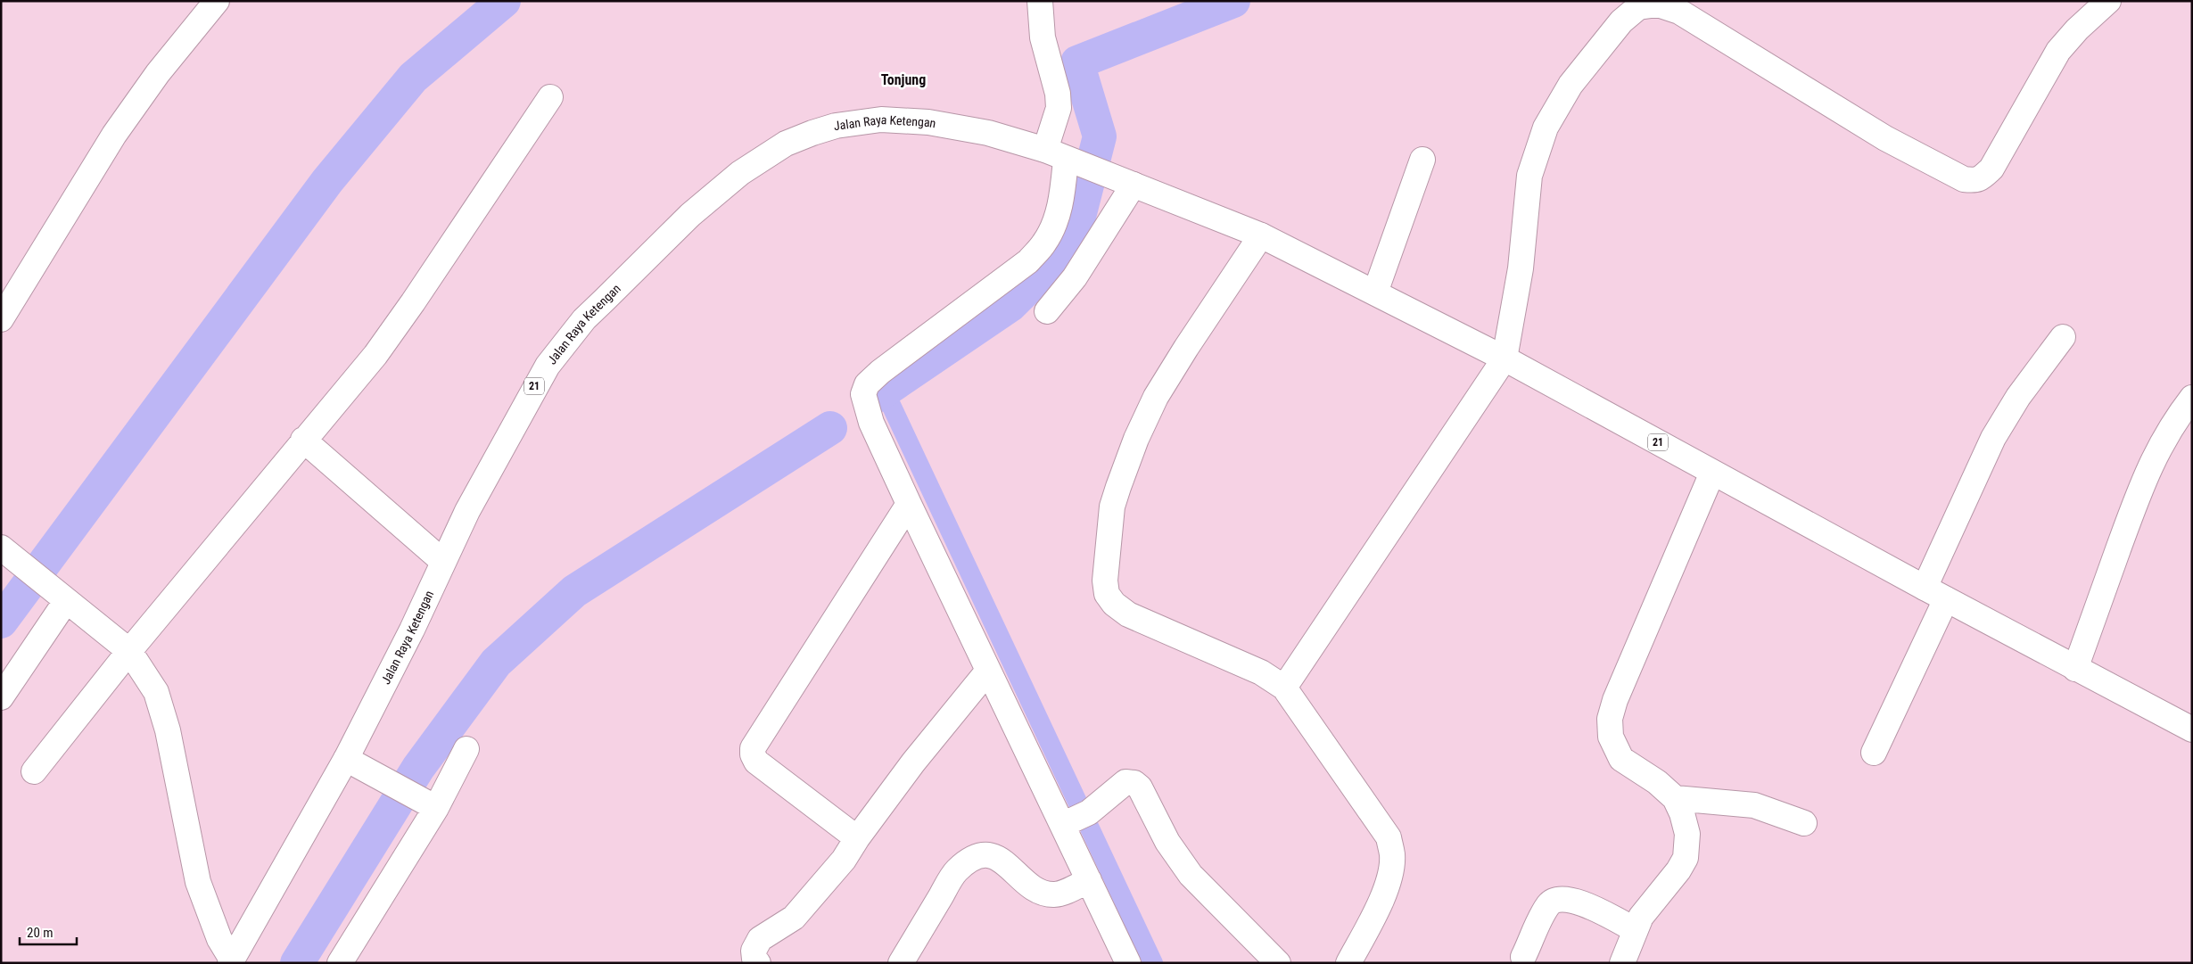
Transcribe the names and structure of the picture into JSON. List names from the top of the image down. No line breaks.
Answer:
{"streets":{"main road":["Jalan Raya Ketengan","21"]},"crossings":[["Jalan Raya Ketengan","21"]],"districts":["Tonjung"],"scale_bar":"20 m"}
